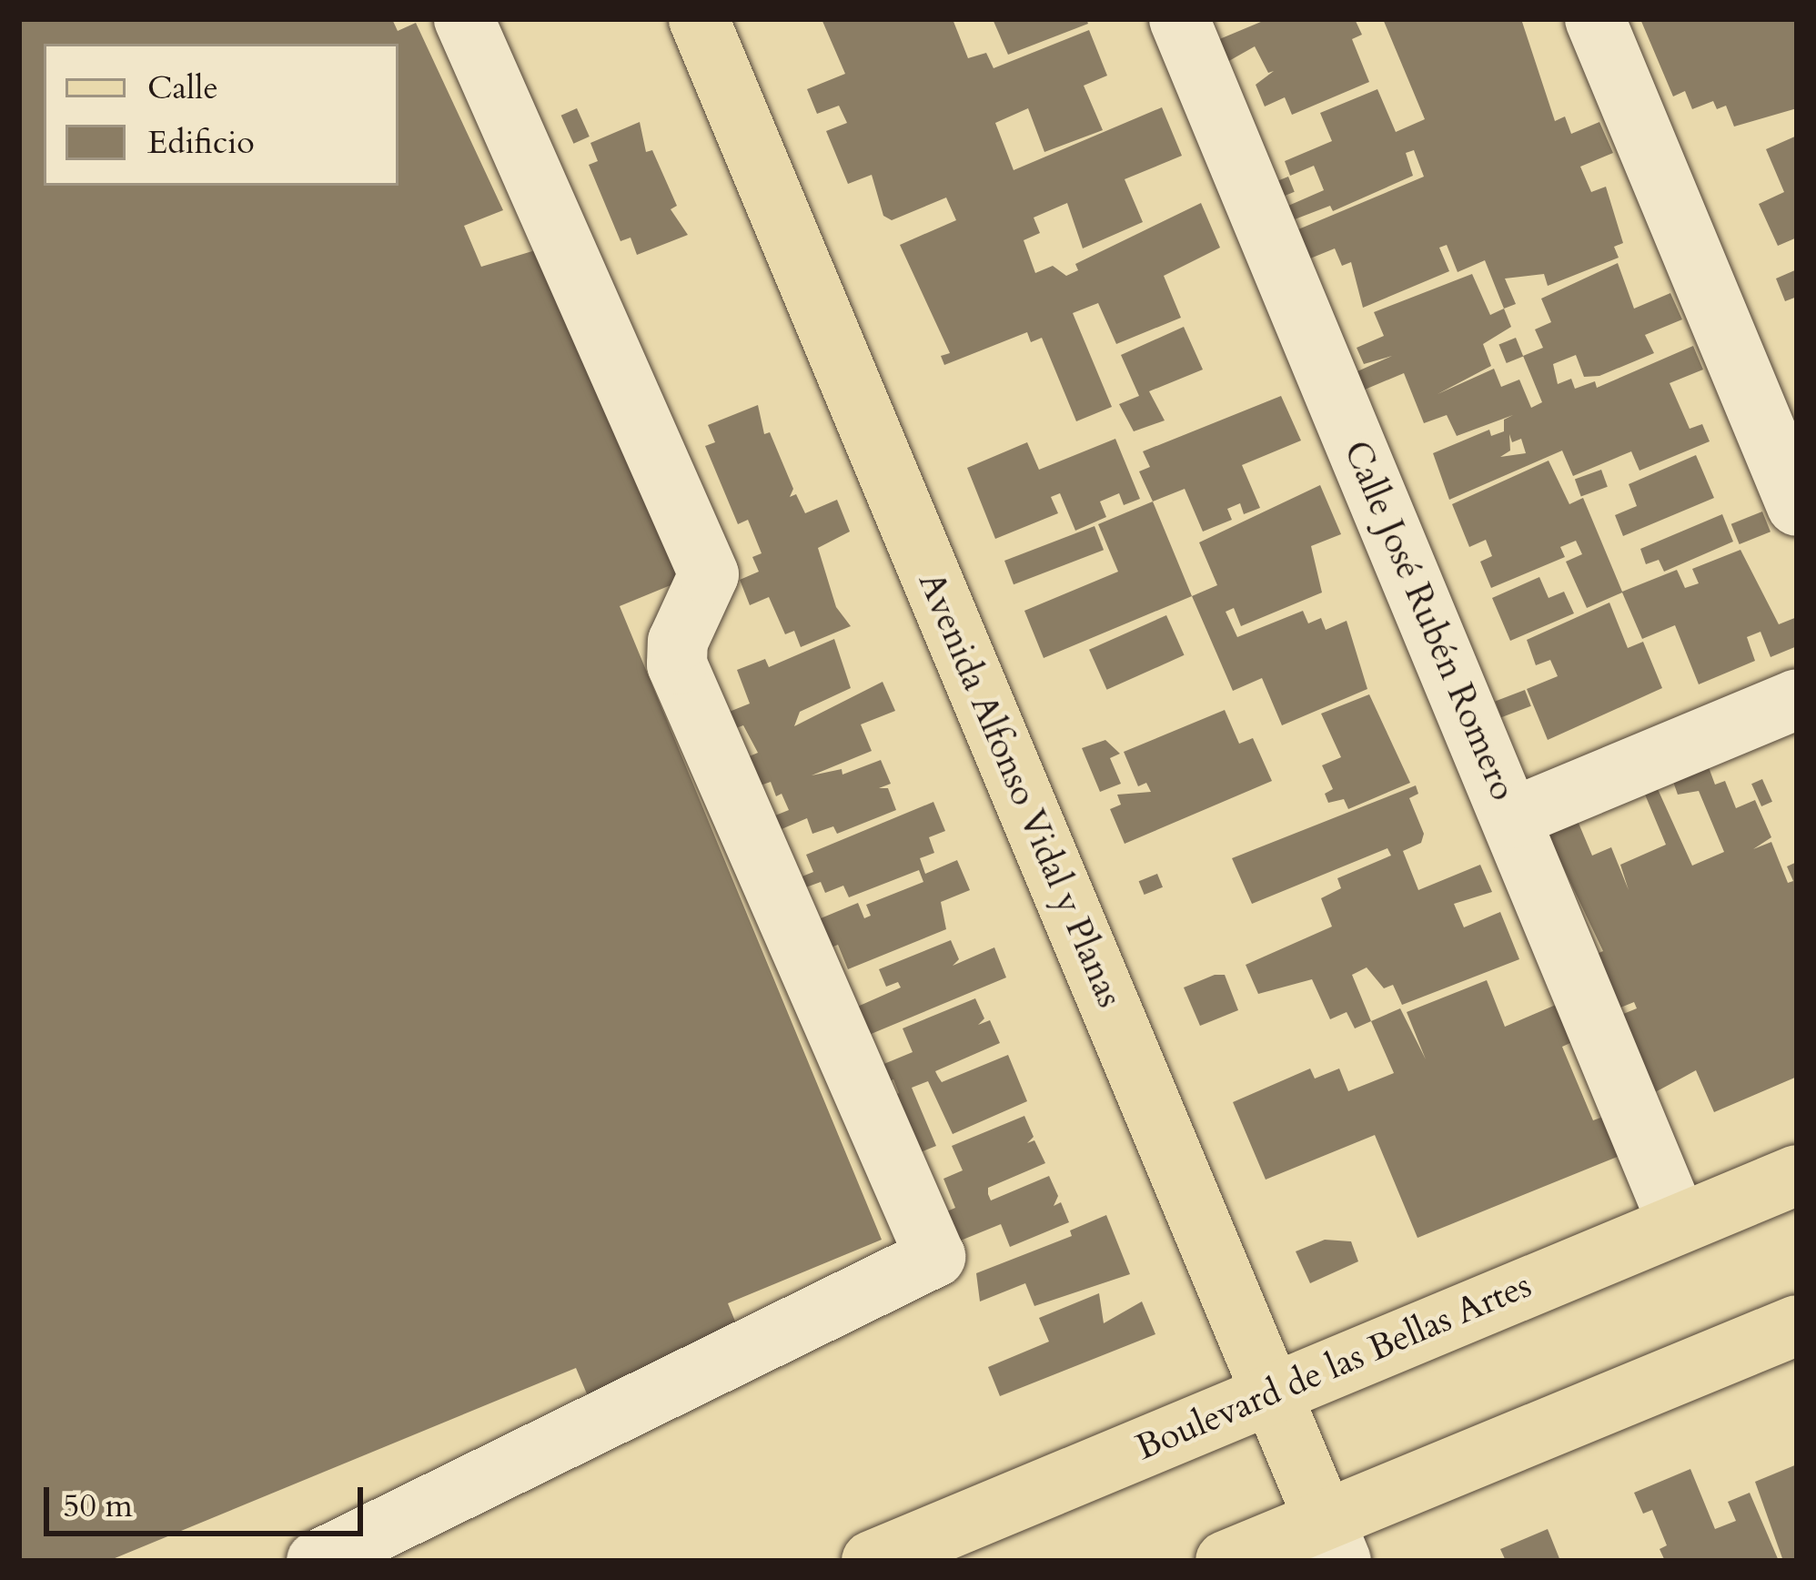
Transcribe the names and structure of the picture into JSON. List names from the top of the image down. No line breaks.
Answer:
{"streets":{"main road":["Avenida Alfonso Vidal y Planas","Boulevard de las Bellas Artes"],"street":["Calle José Rubén Romero"]},"crossings":[["Calle José Rubén Romero","Boulevard de las Bellas Artes"],["Avenida Alfonso Vidal y Planas","Boulevard de las Bellas Artes"]],"legend":["Calle","Edificio"],"scale_bar":"50 m"}
